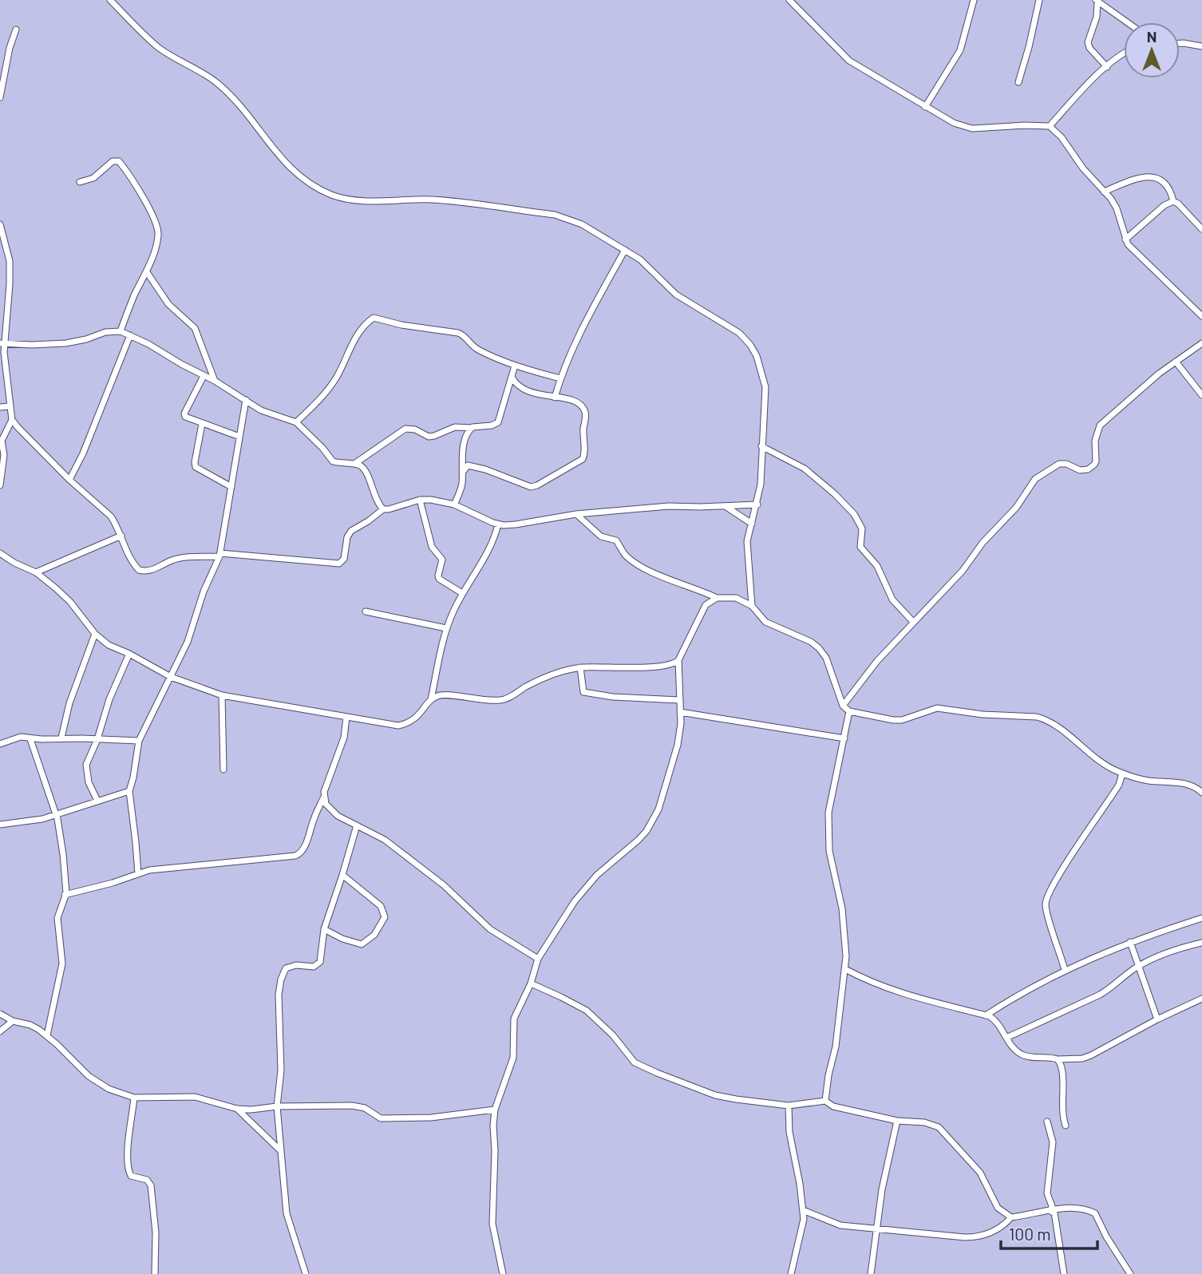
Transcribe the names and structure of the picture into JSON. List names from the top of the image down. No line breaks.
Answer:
{"scale_bar":"100 m","north":"top"}
